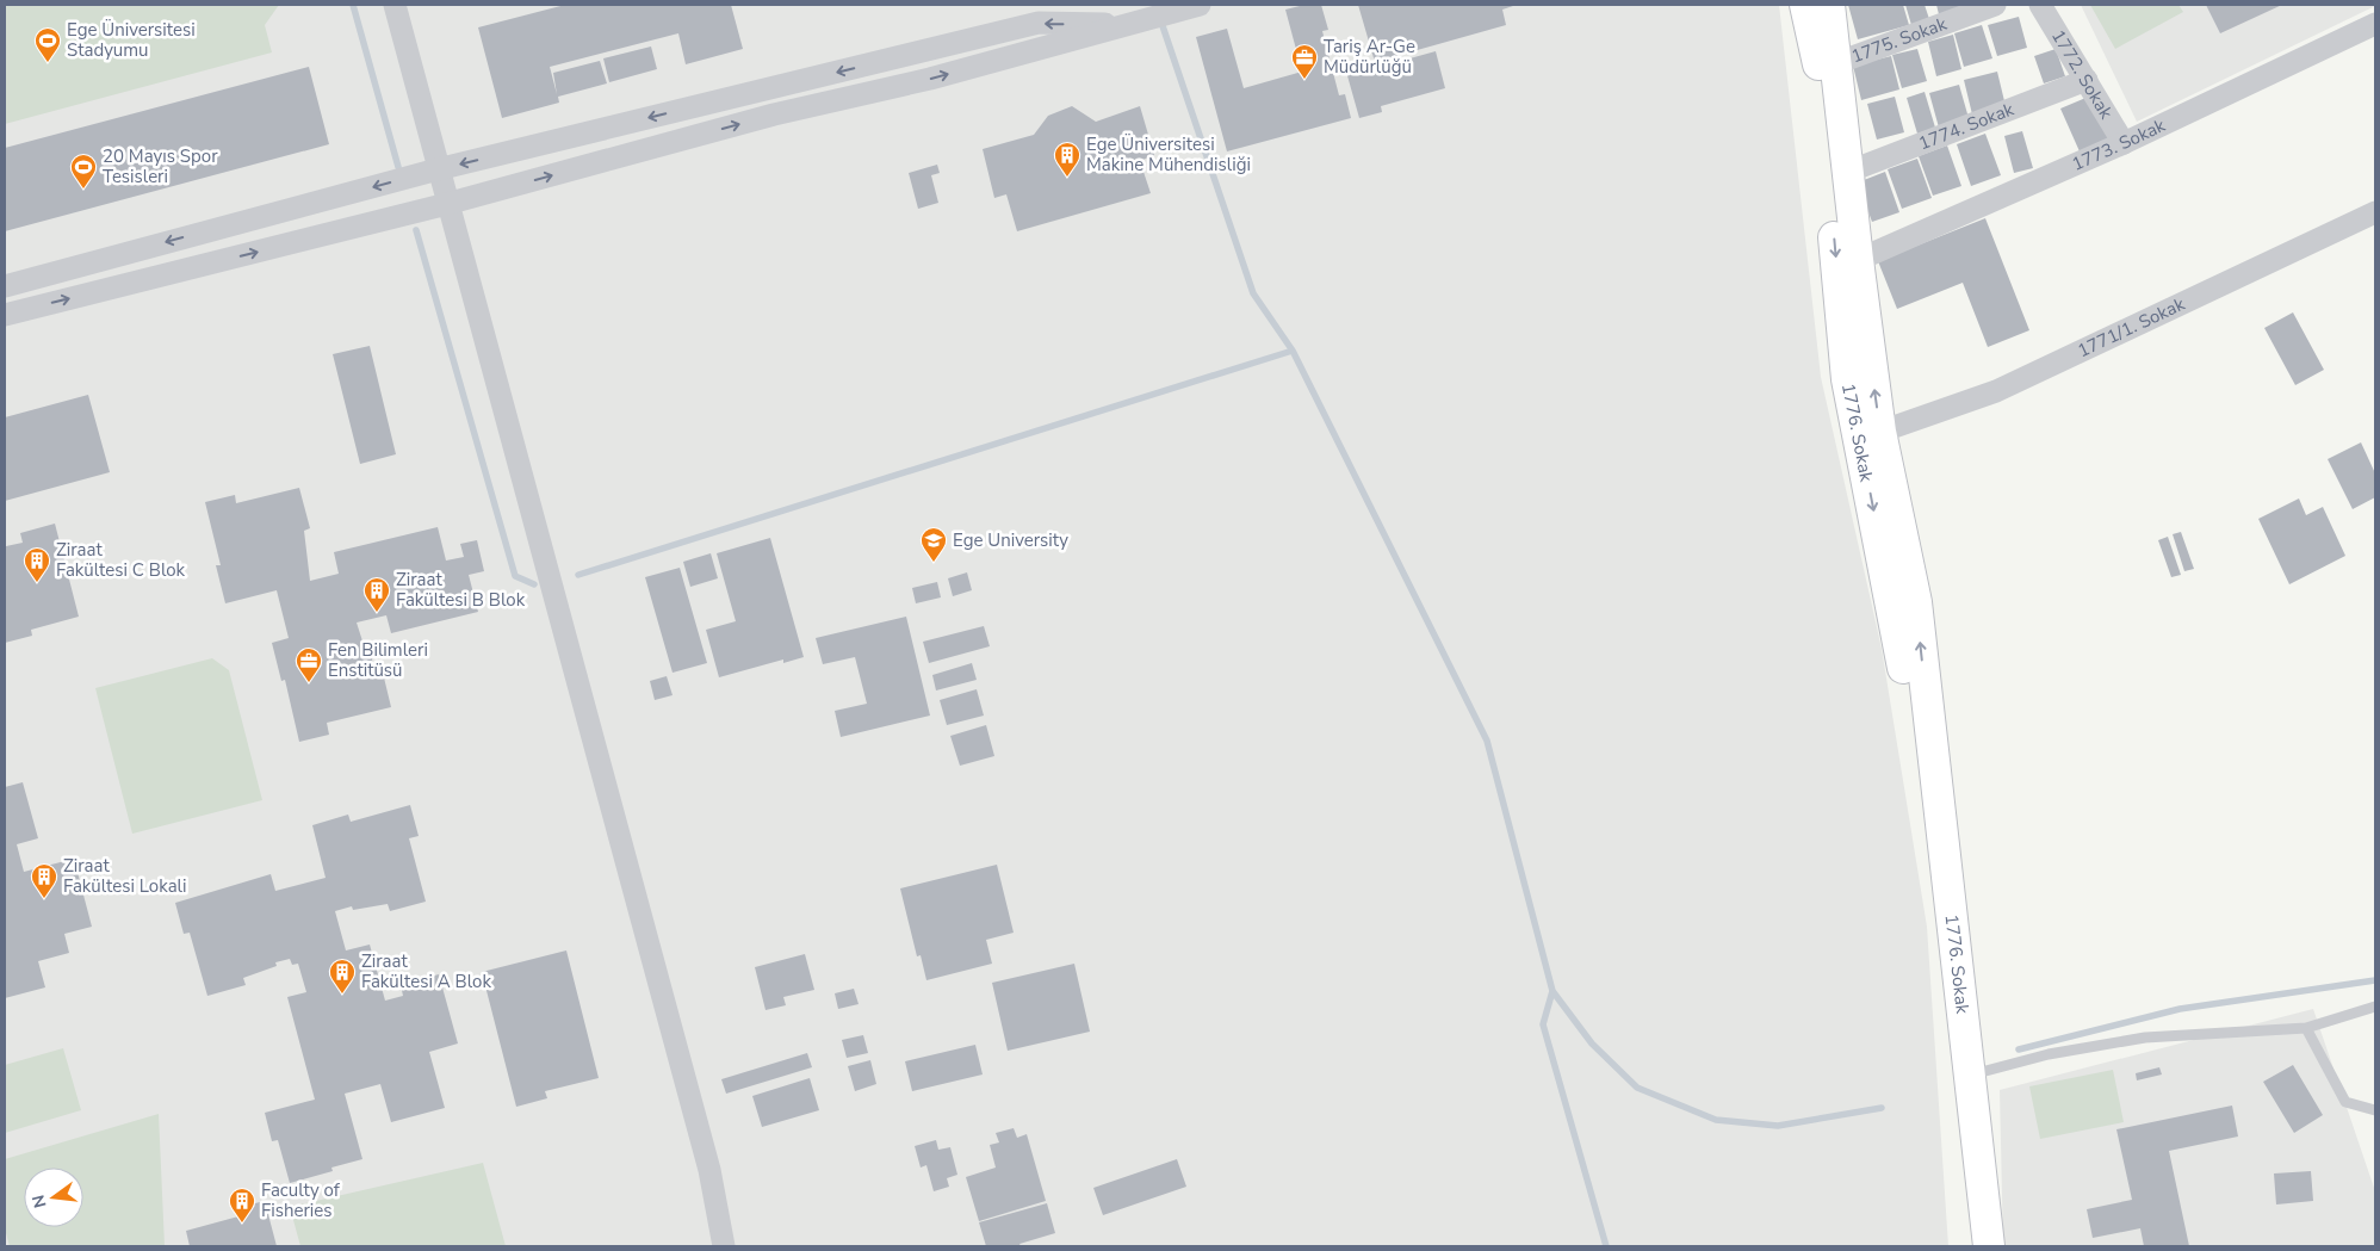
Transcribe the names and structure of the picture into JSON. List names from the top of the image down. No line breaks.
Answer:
{"streets":{"street":["1775. Sokak","1772. Sokak","1774. Sokak","1773. Sokak","1771/1. Sokak","1776. Sokak"]},"crossings":[["1775. Sokak","1776. Sokak"],["1772. Sokak","1774. Sokak"],["1772. Sokak","1773. Sokak"],["1774. Sokak","1776. Sokak"],["1773. Sokak","1776. Sokak"],["1771/1. Sokak","1776. Sokak"]],"places":{"sports":["Ege Üniversitesi Stadyumu","20 Mayıs Spor Tesisleri"],"office":["Tariş Ar-Ge Müdürlüğü","Fen Bilimleri Enstitüsü"],"building":["Ege Üniversitesi Makine Mühendisliği","Ziraat Fakültesi C Blok","Ziraat Fakültesi B Blok","Ziraat Fakültesi Lokali","Ziraat Fakültesi A Blok","Faculty of Fisheries"],"school or university":["Ege University"]},"north":"left"}
